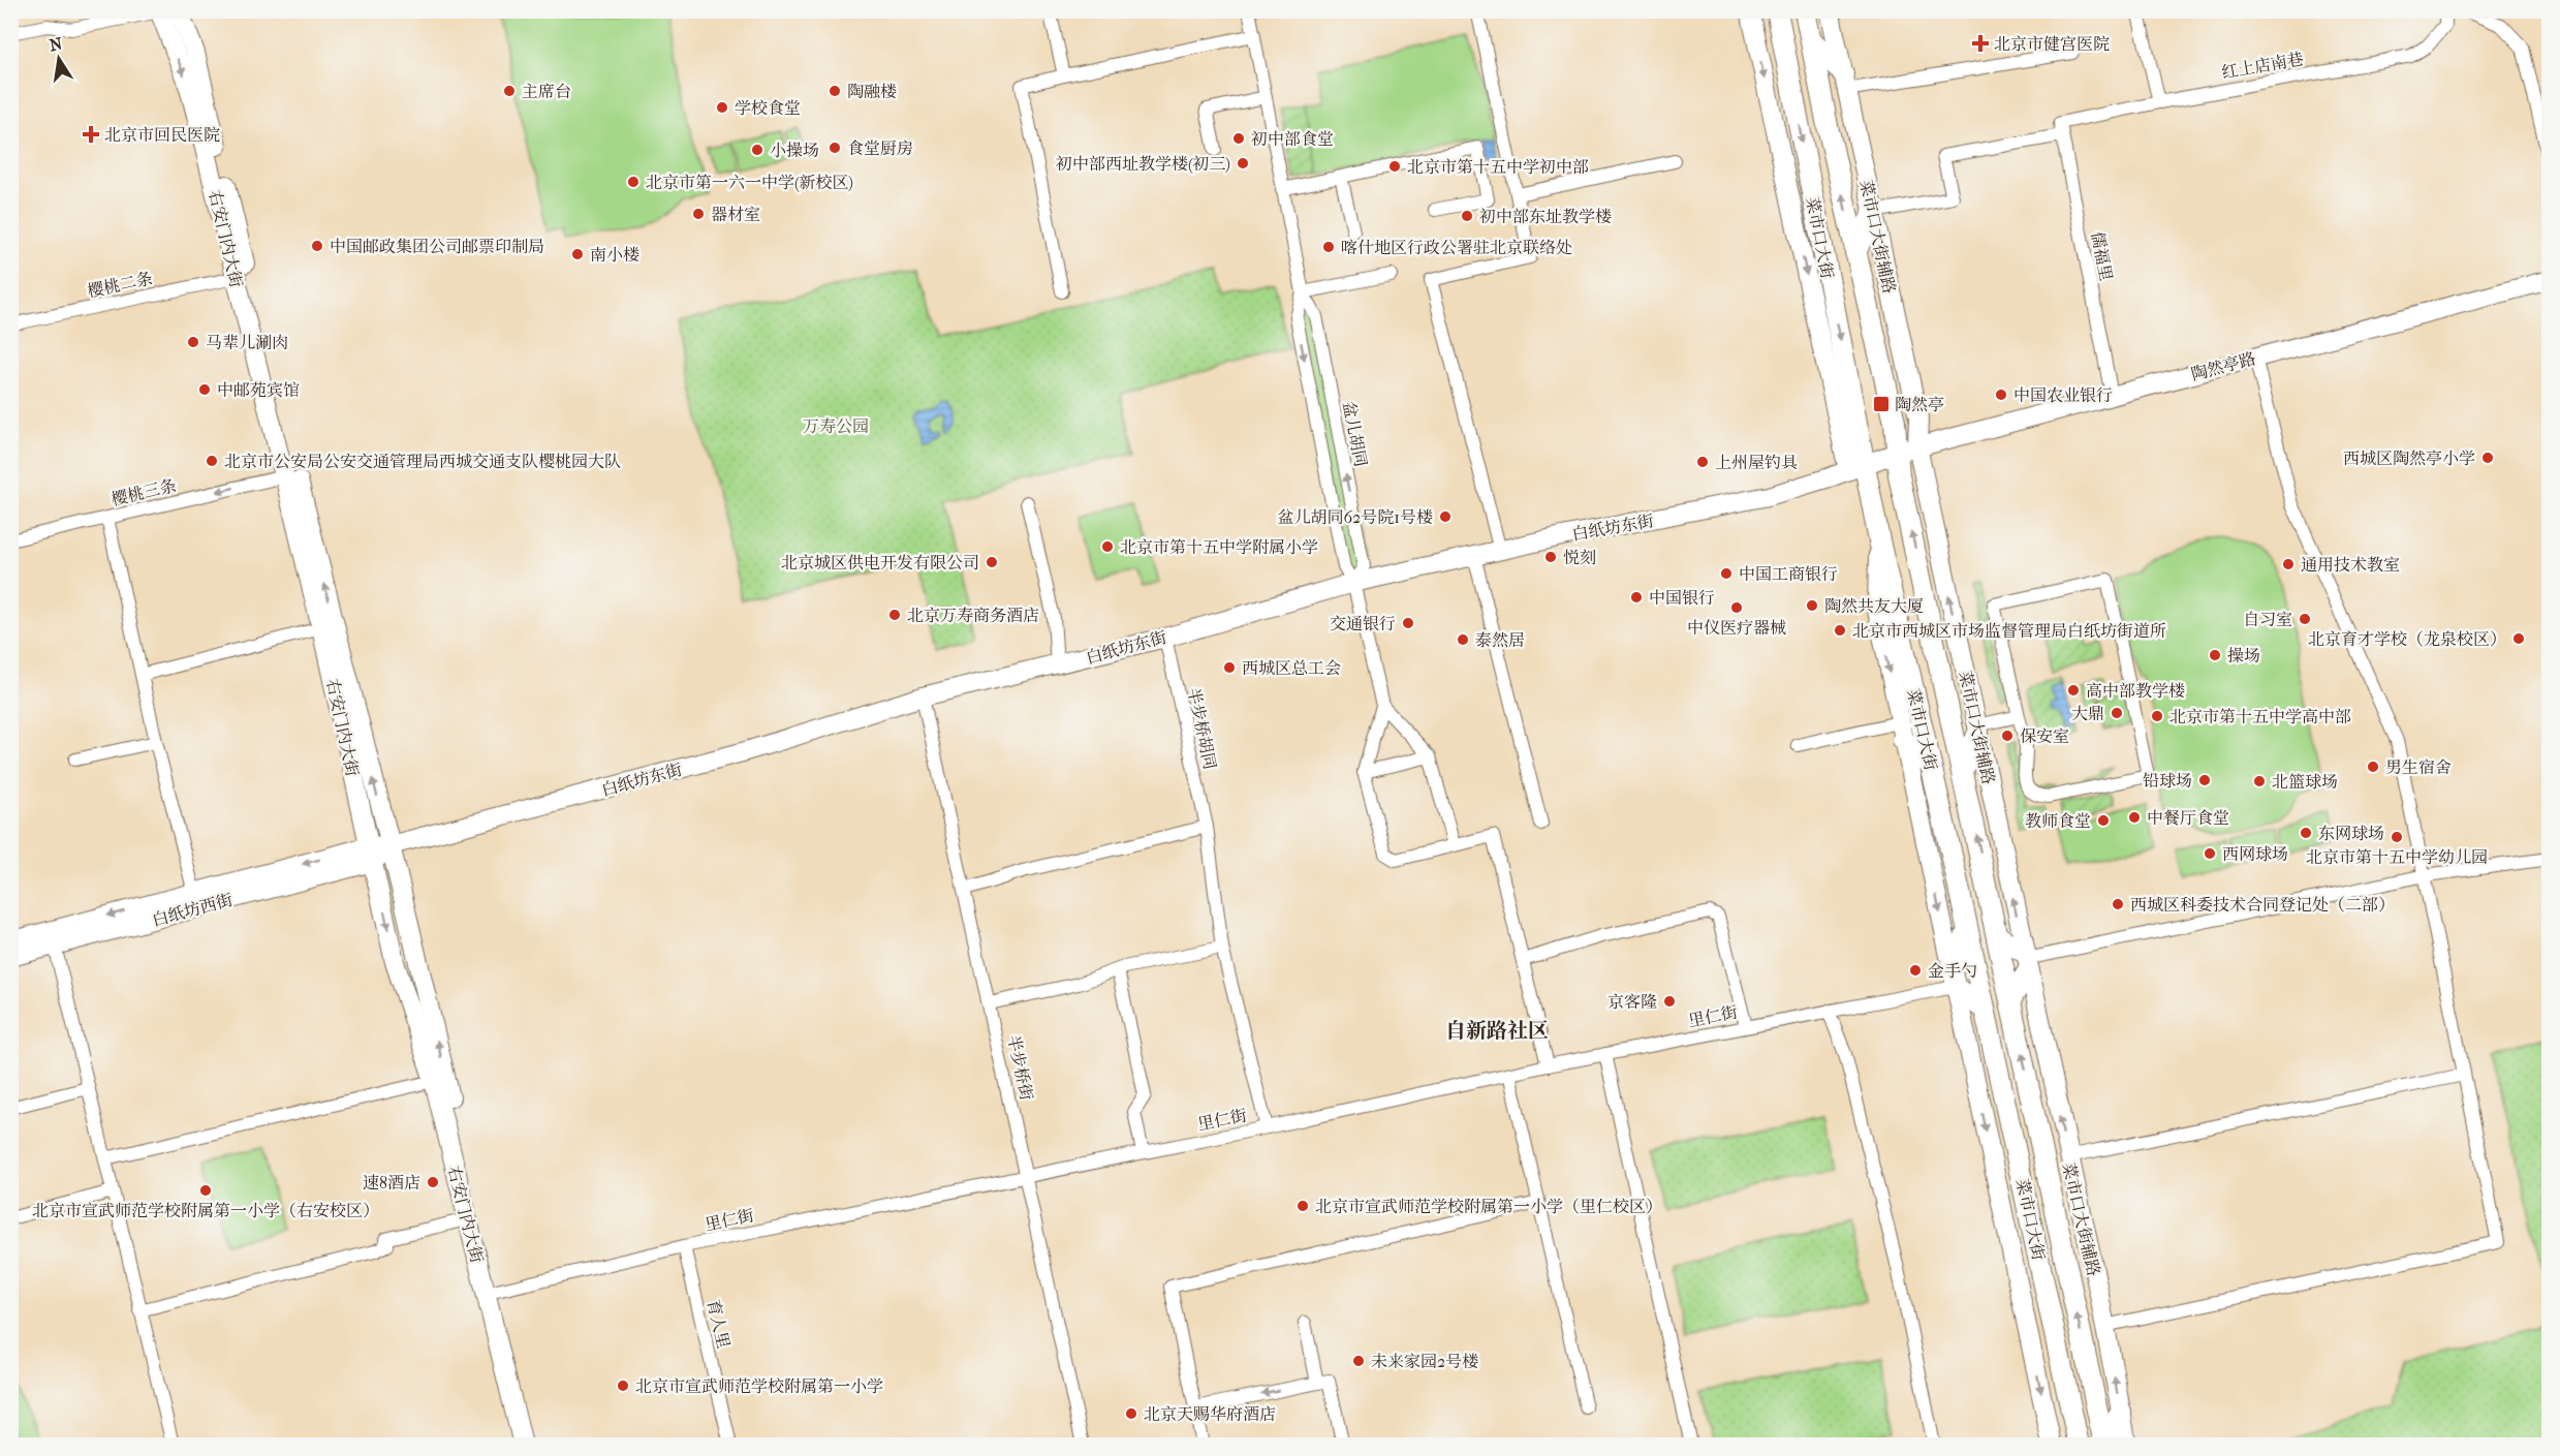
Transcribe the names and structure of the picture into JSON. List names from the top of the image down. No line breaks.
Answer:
{"streets":{"main road":["菜市口大街"],"street":["红土店南巷","菜市口大街辅路","右安门内大街","儒福里","樱桃二条","陶然亭路","盆儿胡同","樱桃三条","白纸坊东街","半步桥胡同","白纸坊西街","里仁街","半步桥街","育人里"]},"crossings":[["红土店南巷","菜市口大街辅路"],["红土店南巷","儒福里"],["菜市口大街辅路","陶然亭路"],["菜市口大街","陶然亭路"],["菜市口大街","白纸坊东街"],["右安门内大街","樱桃二条"],["右安门内大街","樱桃三条"],["右安门内大街","白纸坊东街"],["右安门内大街","白纸坊西街"],["右安门内大街","里仁街"],["儒福里","陶然亭路"],["陶然亭路","白纸坊东街"],["盆儿胡同","白纸坊东街"],["白纸坊东街","半步桥胡同"],["白纸坊东街","半步桥街"],["半步桥胡同","里仁街"],["里仁街","半步桥街"],["里仁街","育人里"]],"one_way":["樱桃三条"],"districts":["自新路社区"],"parks":["万寿公园"],"places":{"health":["北京市健宫医院","北京市回民医院"],"other":["主席台","陶融楼","学校食堂","初中部食堂","食堂厨房","小操场","初中部西址教学楼(初三)","北京市第十五中学初中部","北京市第一六一中学(新校区)","器材室","初中部东址教学楼","中国邮政集团公司邮票印制局","喀什地区行政公署驻北京联络处","南小楼","马辈儿涮肉","中邮苑宾馆","中国农业银行","西城区陶然亭小学","北京市公安局公安交通管理局西城交通支队樱桃园大队","上州屋钓具","盆儿胡同62号院1号楼","北京市第十五中学附属小学","悦刻","北京城区供电开发有限公司","通用技术教室","中国工商银行","中国银行","陶然共友大厦","中仪医疗器械","北京万寿商务酒店","自习室","交通银行","北京市西城区市场监督管理局白纸坊街道所","北京育才学校（龙泉校区）","泰然居","操场","西城区总工会","高中部教学楼","大鼎","北京市第十五中学高中部","保安室","男生宿舍","铅球场","北篮球场","中餐厅食堂","教师食堂","东网球场","北京市第十五中学幼儿园","西网球场","西城区科委技术合同登记处（二部）","金手勺","京客隆","速8酒店","北京市宣武师范学校附属第一小学（右安校区）","北京市宣武师范学校附属第一小学（里仁校区）","未来家园2号楼","北京市宣武师范学校附属第一小学","北京天赐华府酒店"],"transit":["陶然亭"]},"north":"top"}
